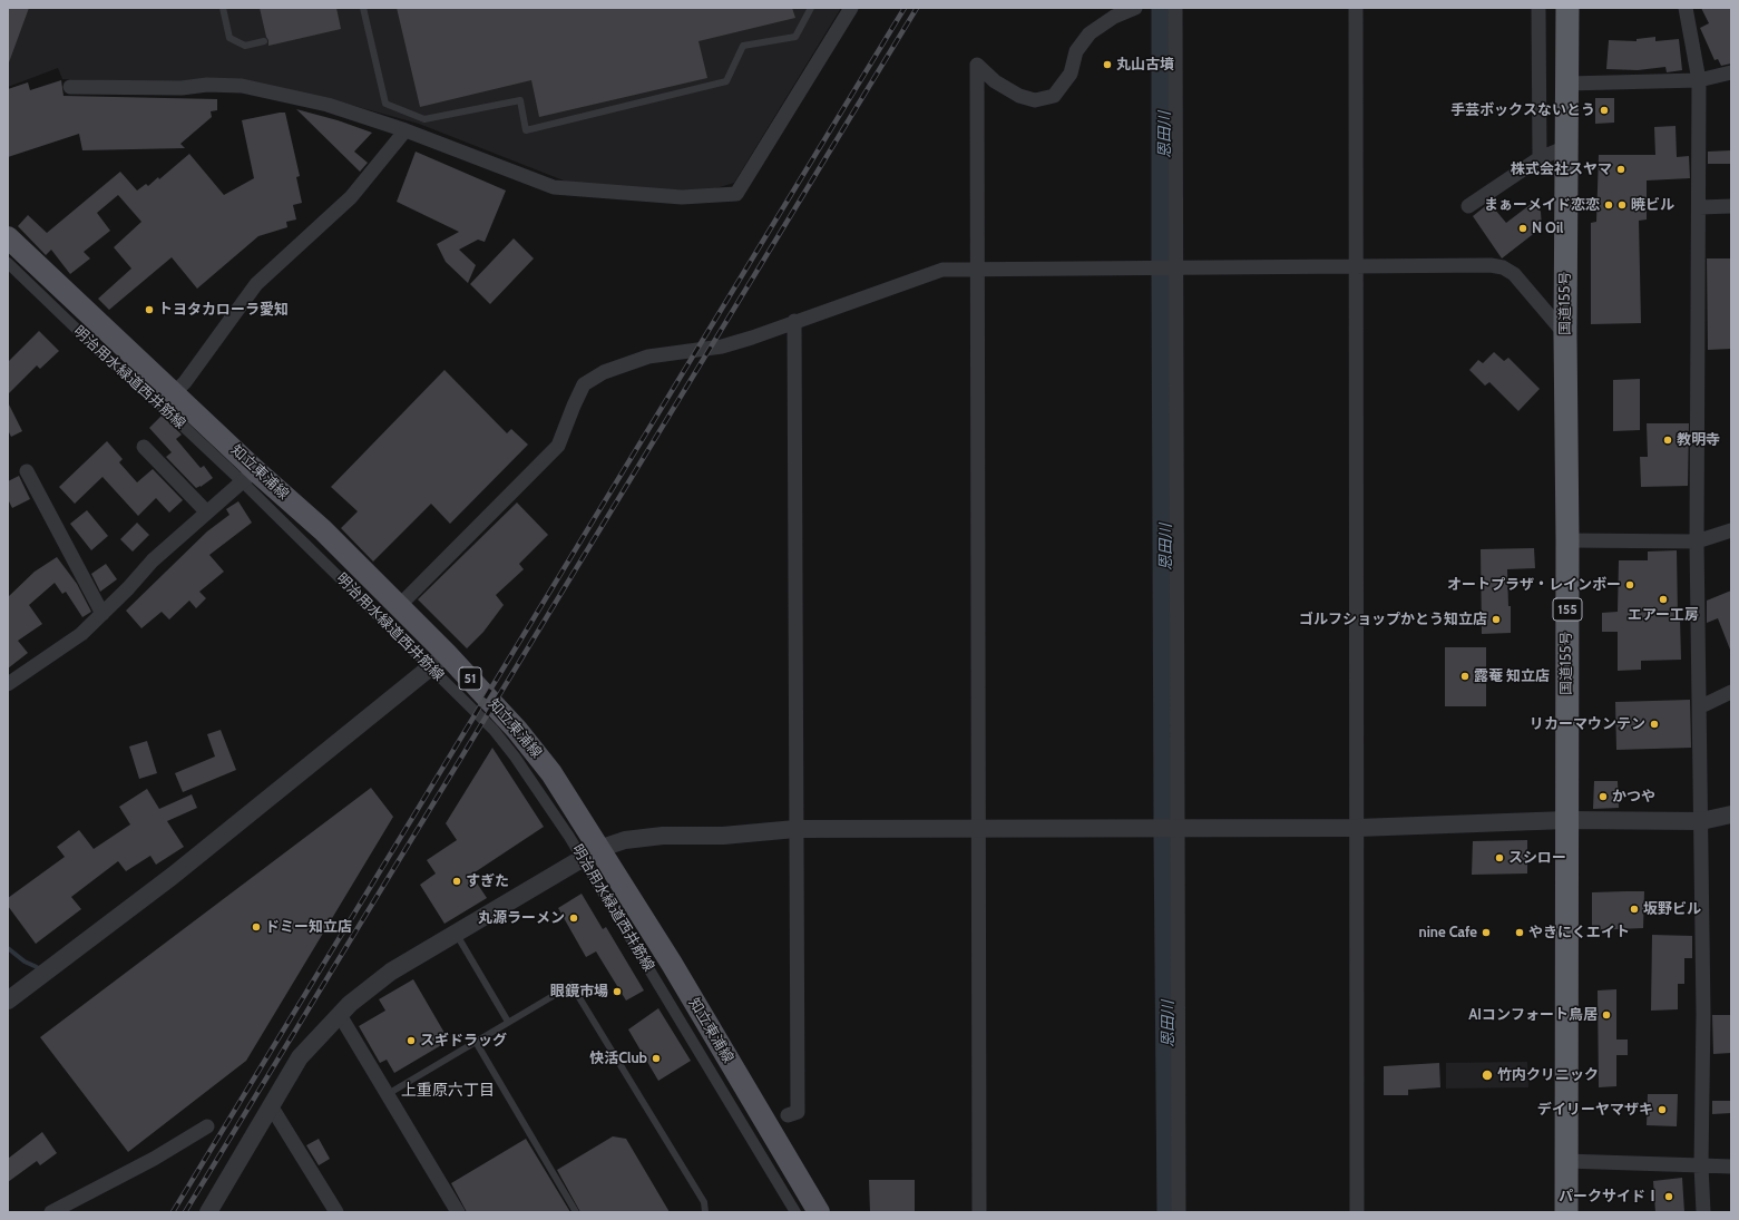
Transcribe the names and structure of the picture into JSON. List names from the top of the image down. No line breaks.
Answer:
{"streets":{"highway":["国道155号","155"],"main road":["知立東浦線","51"],"street":["明治用水緑道西井筋線"]},"crossings":[["明治用水緑道西井筋線","知立東浦線"]],"districts":["上重原六丁目"],"water":["恩田川"],"places":["丸山古墳","手芸ボックスないとう","株式会社スヤマ","まぁーメイド恋恋","暁ビル","N Oil","トヨタカローラ愛知","教明寺","オートプラザ・レインボー","エアー工房","ゴルフショップかとう知立店","露菴 知立店","リカーマウンテン","かつや","スシロー","すぎた","坂野ビル","丸源ラーメン","ドミー知立店","nine Cafe","やきにくエイト","眼鏡市場","AIコンフォート鳥居","スギドラッグ","快活Club","竹内クリニック","デイリーヤマザキ","パークサイドⅠ"]}
